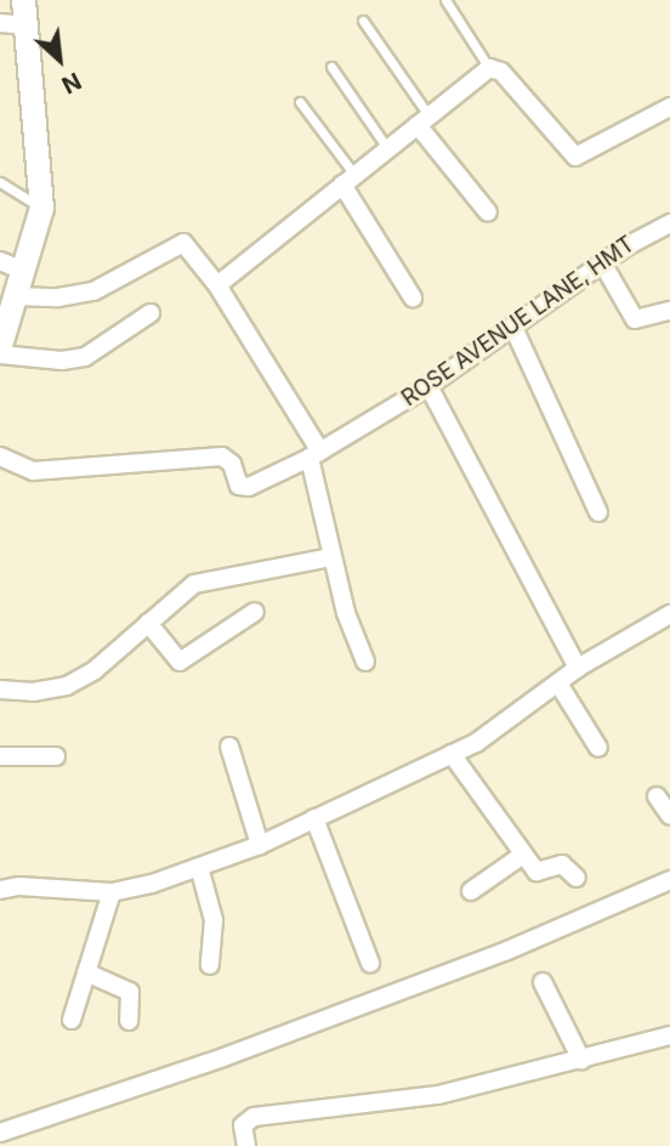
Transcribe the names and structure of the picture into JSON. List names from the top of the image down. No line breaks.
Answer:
{"streets":{"street":["ROSE AVENUE LANE, HMT"]},"north":"bottom right"}
